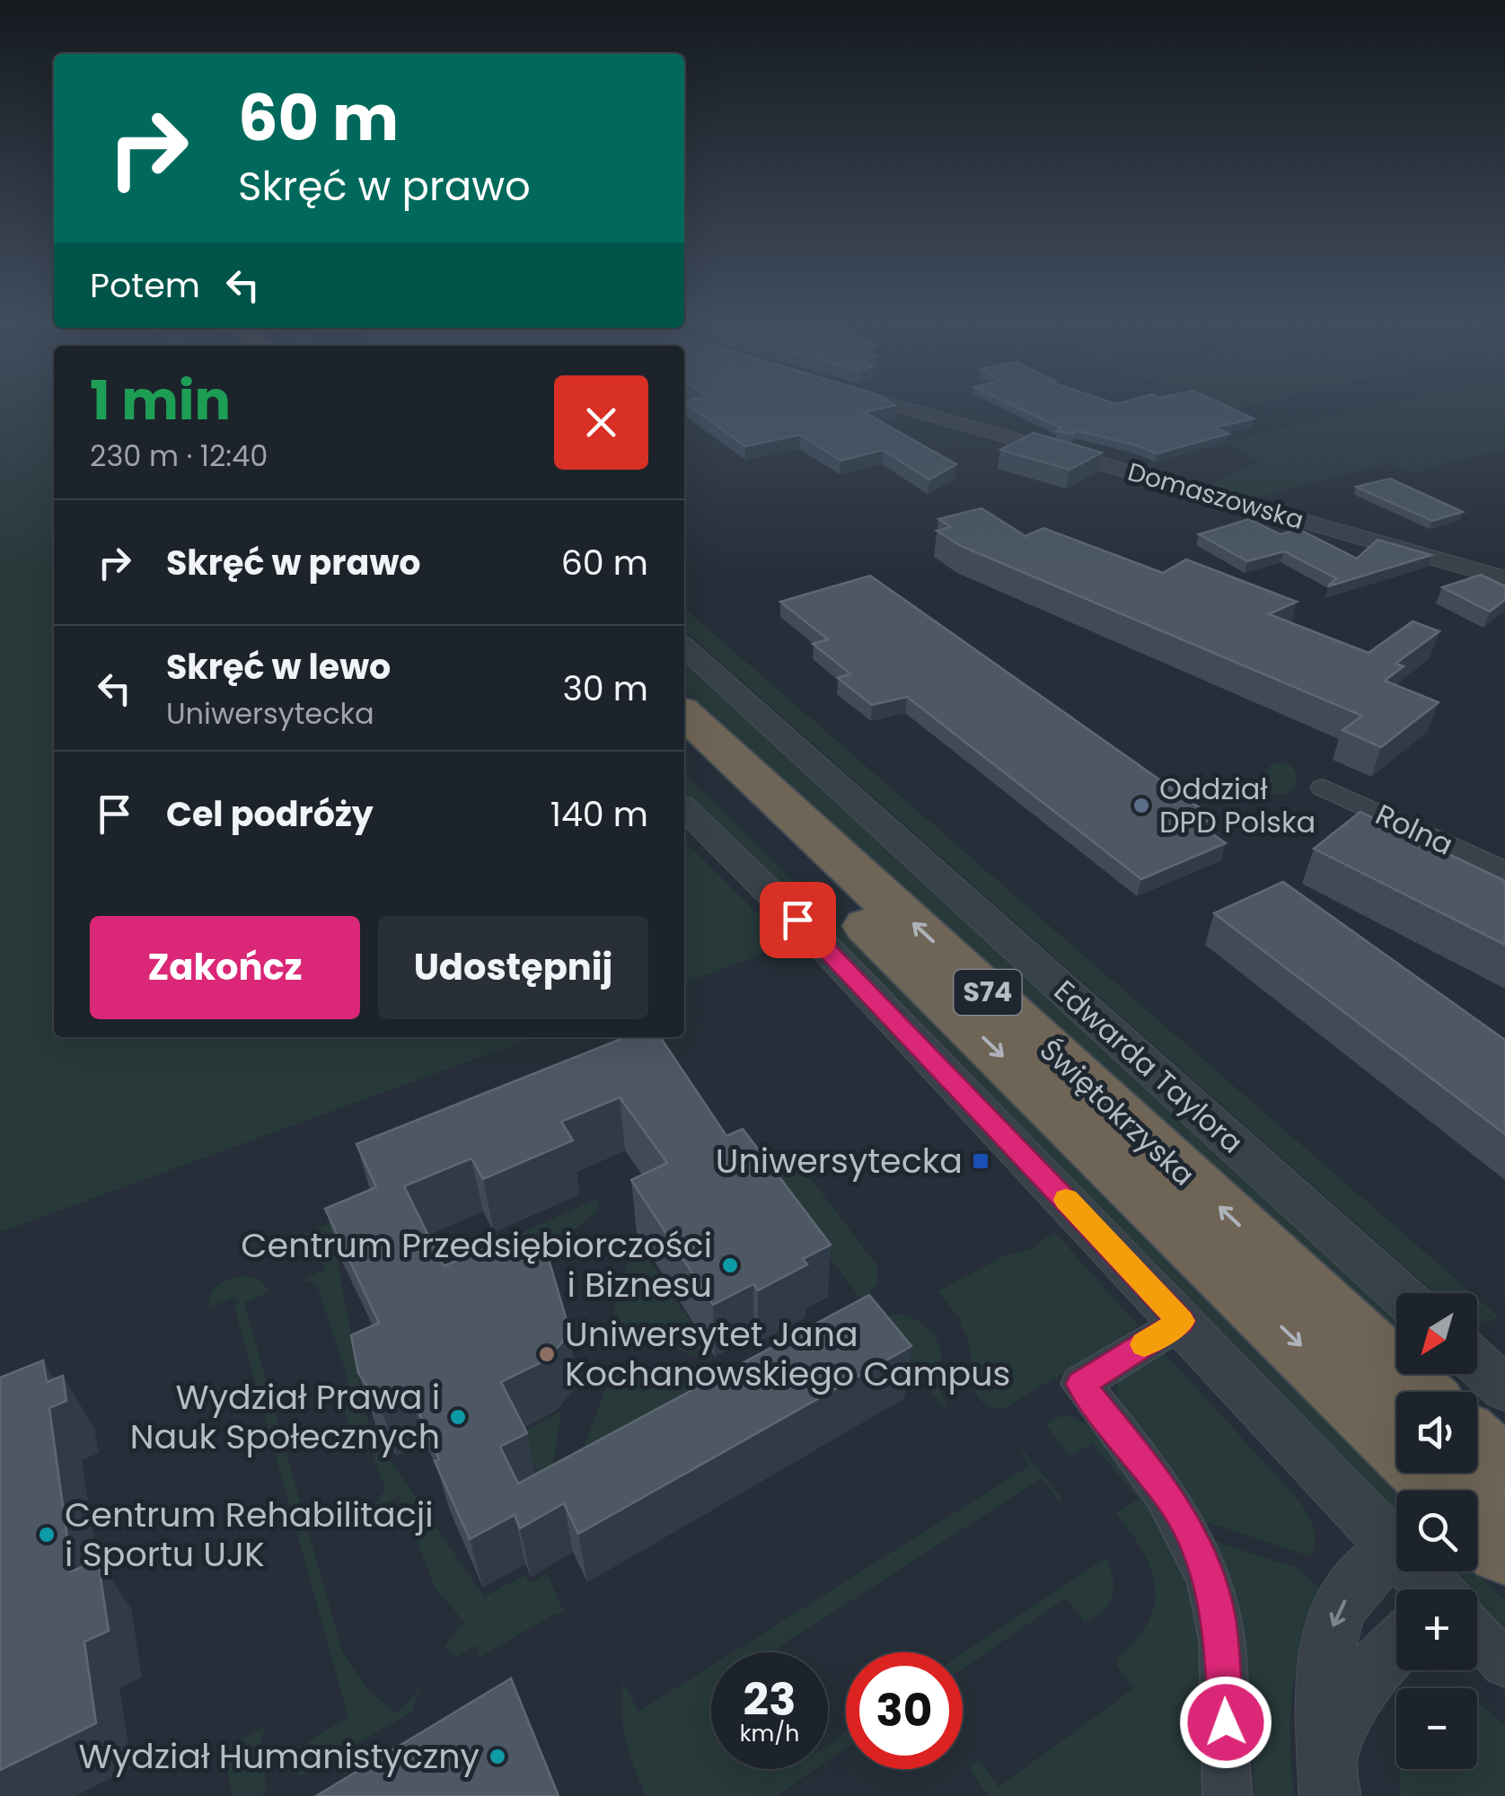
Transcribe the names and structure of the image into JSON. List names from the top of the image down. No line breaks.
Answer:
{"streets":{"highway":["S74","Świętokrzyska"],"street":["Domaszowska","Rolna","Edwarda Taylora"]},"places":{"other":["Oddział DPD Polska","Centrum Przedsiębiorczości i Biznesu","Uniwersytet Jana Kochanowskiego Campus","Wydział Prawa i Nauk Społecznych","Centrum Rehabilitacji i Sportu UJK","Wydział Humanistyczny"],"transit":["Uniwersytecka"]},"north":"bottom left","page":{"turn":["60 m","Skręć w prawo"],"then":"Potem","heading":["1 min","230 m · 12:40"],"list":[{"name":"Skręć w prawo","value":"60 m"},{"name":"Skręć w lewo","note":"Uniwersytecka","value":"30 m"},{"name":"Cel podróży","value":"140 m"}],"buttons":["Zakończ","Udostępnij"],"map_buttons":["+","−"],"speed":"23 km/h","limit":"30"}}
